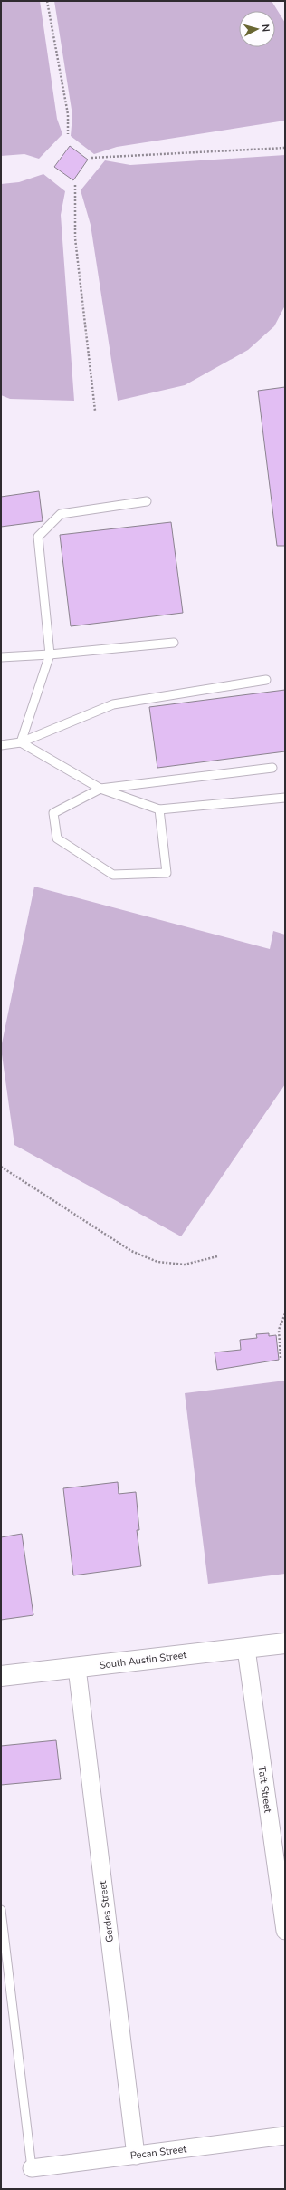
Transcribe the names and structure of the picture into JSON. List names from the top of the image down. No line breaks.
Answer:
{"streets":{"main road":["South Austin Street"],"street":["Taft Street","Gerdes Street","Pecan Street"]},"crossings":[["South Austin Street","Taft Street"],["South Austin Street","Gerdes Street"],["Gerdes Street","Pecan Street"]],"north":"right"}
